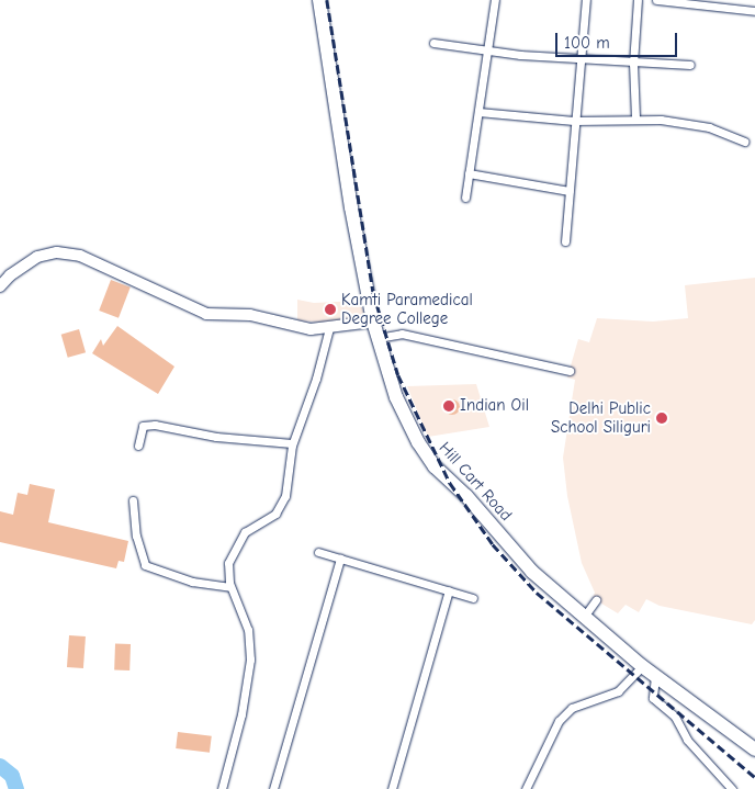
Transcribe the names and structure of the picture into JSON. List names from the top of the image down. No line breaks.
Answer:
{"streets":{"highway":["Hill Cart Road"]},"places":["Kamti Paramedical Degree College","Indian Oil","Delhi Public School Siliguri"],"scale_bar":"100 m"}
